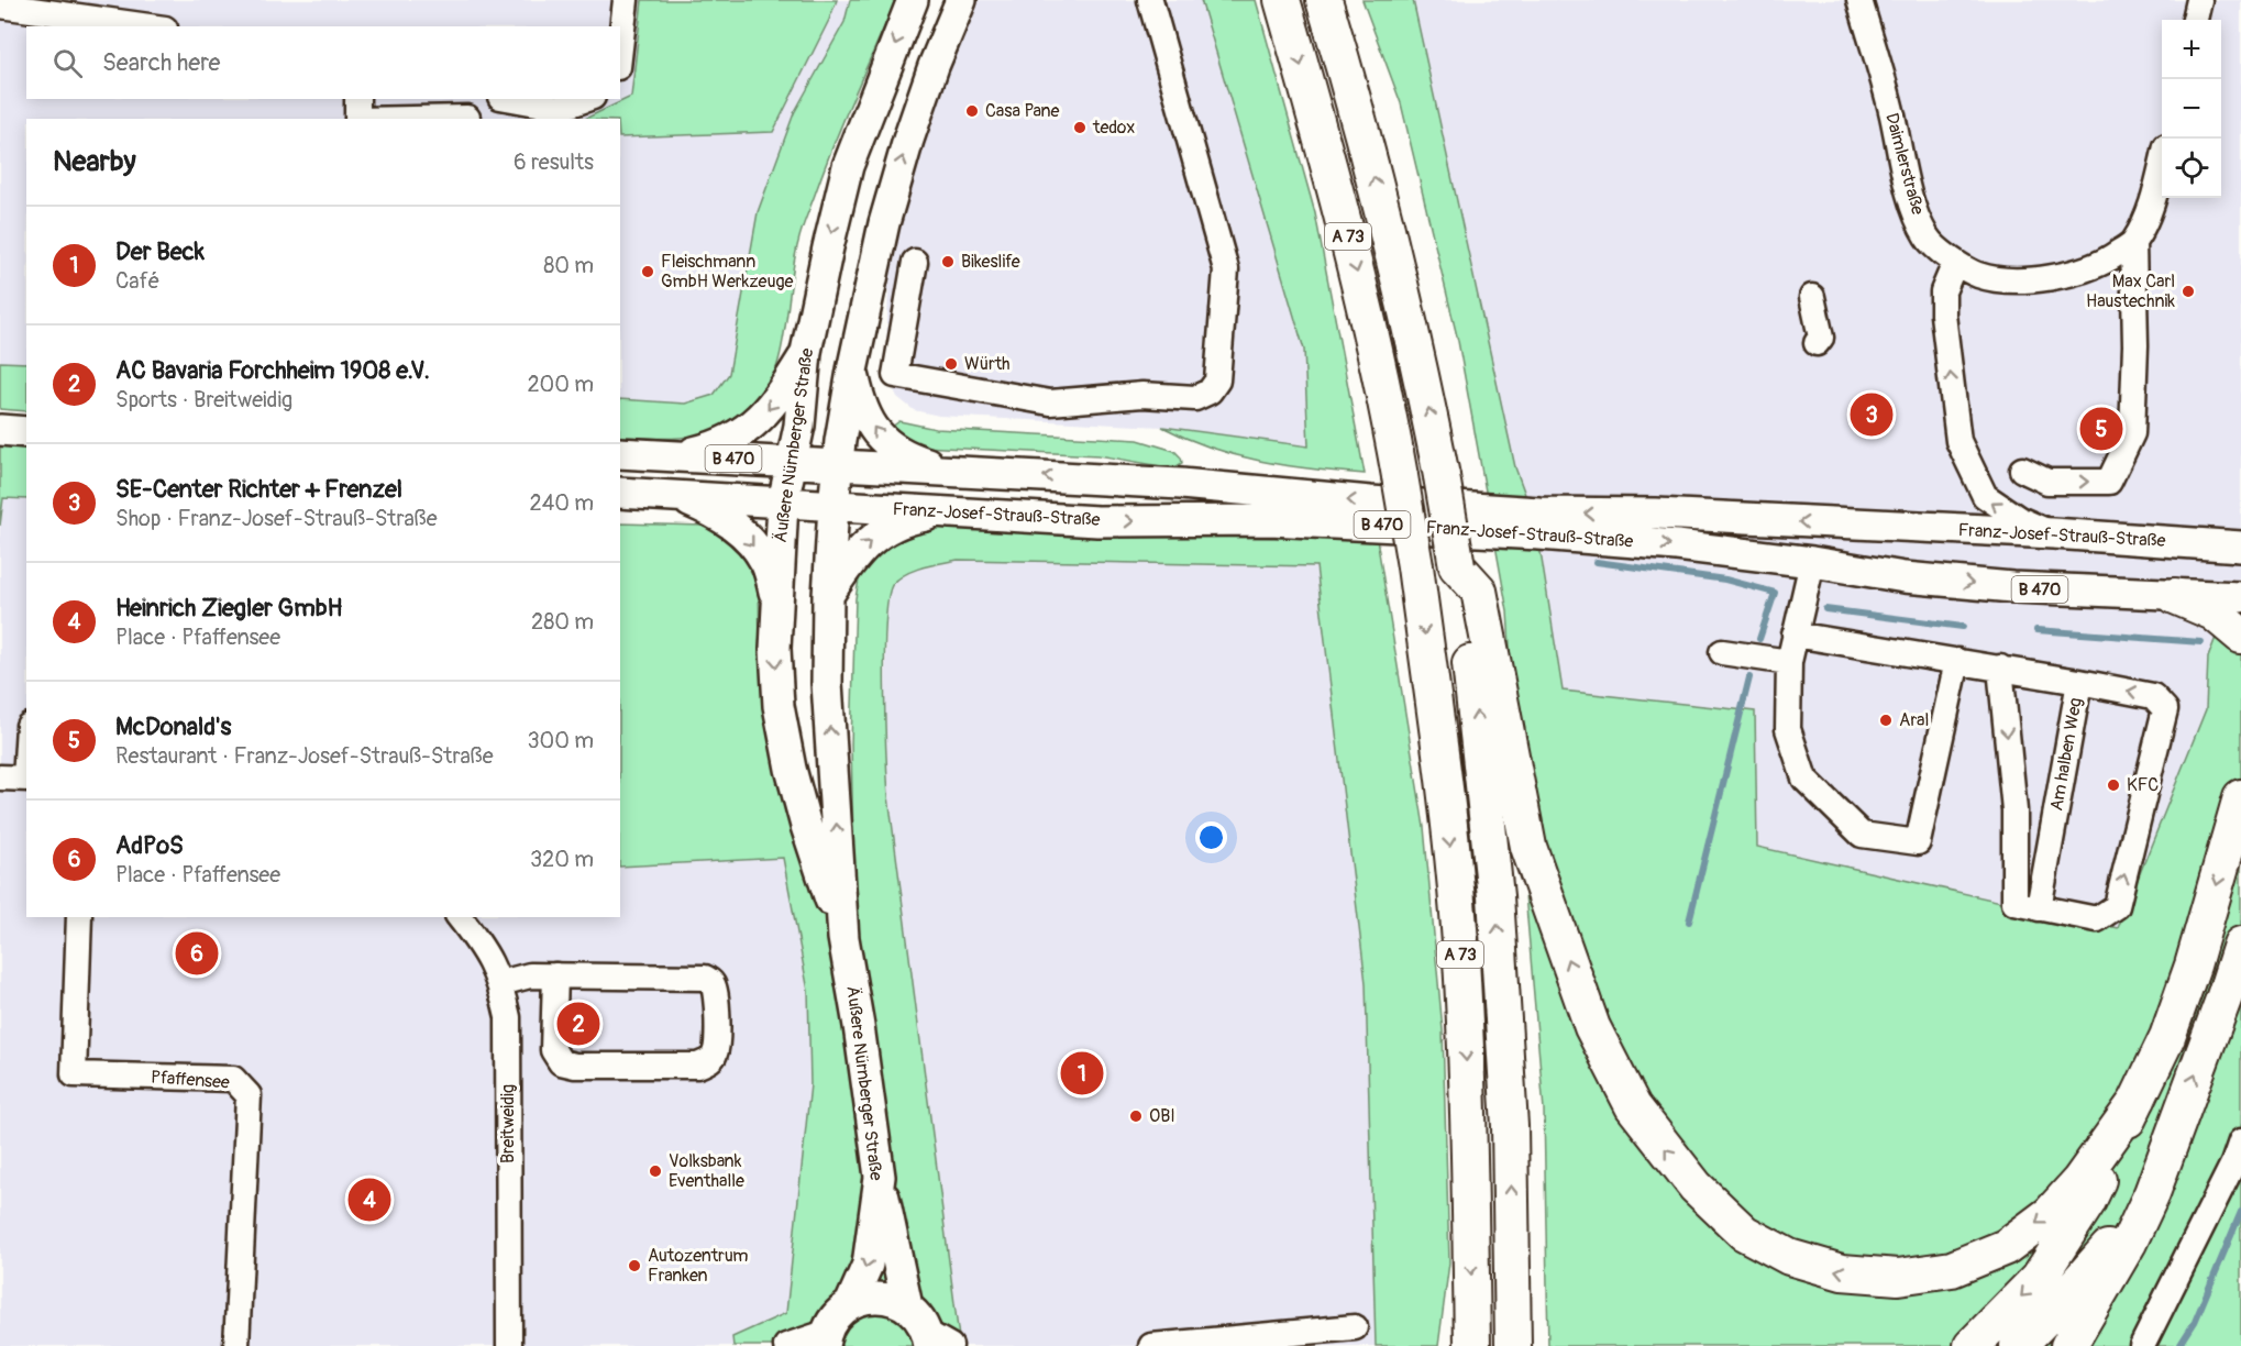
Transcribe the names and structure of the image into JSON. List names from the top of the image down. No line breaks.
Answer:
{"streets":{"highway":["A 73"],"main road":["Äußere Nürnberger Straße","B 470","Franz-Josef-Strauß-Straße"],"street":["Daimlerstraße","Am halben Weg","Pfaffensee","Breitweidig"]},"crossings":[["Äußere Nürnberger Straße","Franz-Josef-Strauß-Straße"]],"places":["Casa Pane","tedox","Bikeslife","Fleischmann GmbH Werkzeuge","Max Carl Haustechnik","Würth","Aral","KFC","OBI","Volksbank Eventhalle","Autozentrum Franken"],"page":{"map_buttons":["+","−"],"search":"Search here","heading":["Nearby","6 results"],"list":[{"mark":"1","name":"Der Beck","note":"Café","value":"80 m"},{"mark":"2","name":"AC Bavaria Forchheim 1908 e.V.","note":"Sports · Breitweidig","value":"200 m"},{"mark":"3","name":"SE-Center Richter + Frenzel","note":"Shop · Franz-Josef-Strauß-Straße","value":"240 m"},{"mark":"4","name":"Heinrich Ziegler GmbH","note":"Place · Pfaffensee","value":"280 m"},{"mark":"5","name":"McDonald's","note":"Restaurant · Franz-Josef-Strauß-Straße","value":"300 m"},{"mark":"6","name":"AdPoS","note":"Place · Pfaffensee","value":"320 m"}],"pins":["3","5","6","2","1","4"]}}
